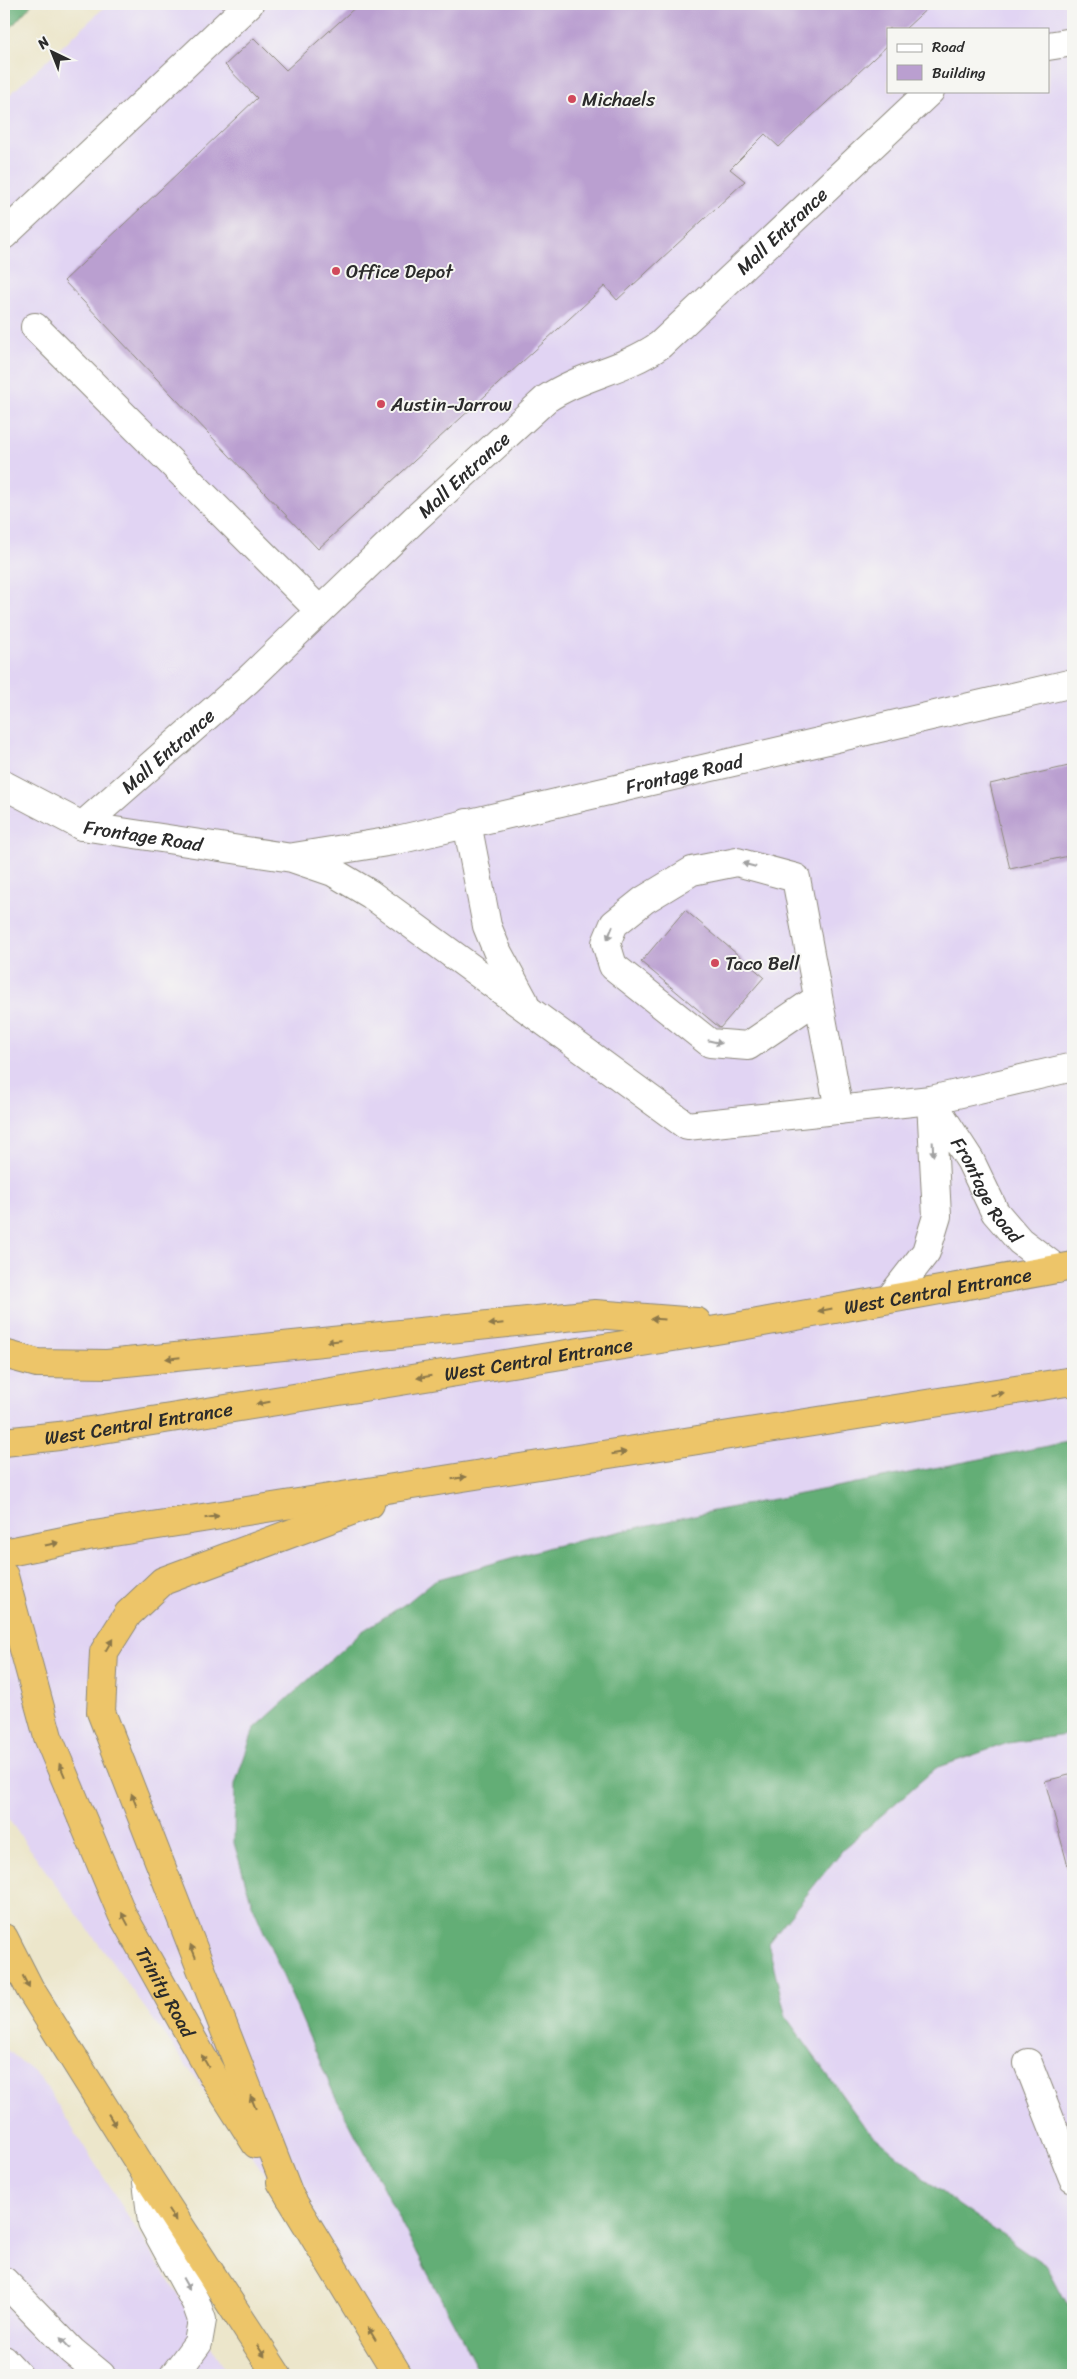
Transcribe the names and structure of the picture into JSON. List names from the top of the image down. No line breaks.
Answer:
{"streets":{"highway":["West Central Entrance","Trinity Road"],"street":["Mall Entrance","Frontage Road"]},"crossings":[["Mall Entrance","Frontage Road"],["Frontage Road","West Central Entrance"]],"places":["Michaels","Office Depot","Austin-Jarrow","Taco Bell"],"legend":["Road","Building"],"north":"top left"}
